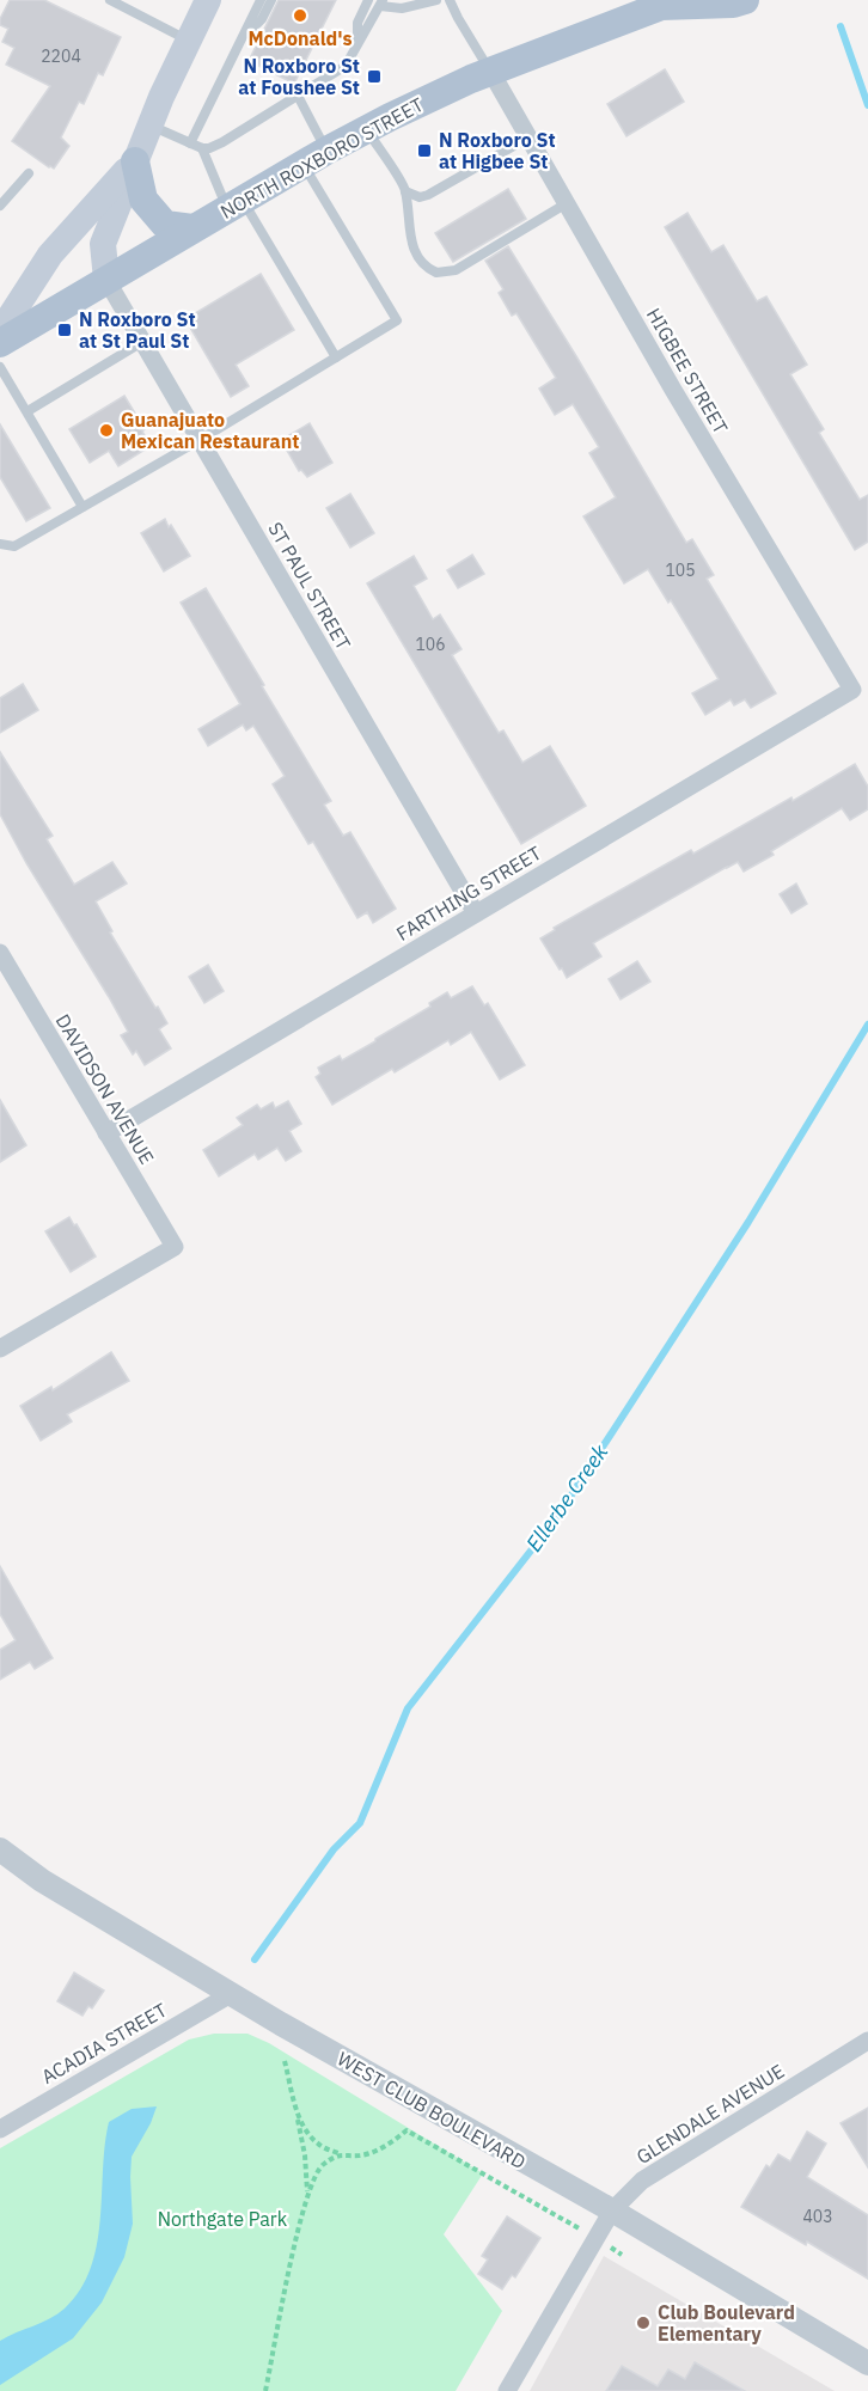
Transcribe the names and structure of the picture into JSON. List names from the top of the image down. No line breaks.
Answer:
{"streets":{"main road":["NORTH ROXBORO STREET"],"street":["HIGBEE STREET","ST PAUL STREET","FARTHING STREET","DAVIDSON AVENUE","ACADIA STREET","WEST CLUB BOULEVARD","GLENDALE AVENUE"]},"crossings":[["NORTH ROXBORO STREET","HIGBEE STREET"],["NORTH ROXBORO STREET","ST PAUL STREET"],["HIGBEE STREET","FARTHING STREET"],["ST PAUL STREET","FARTHING STREET"],["FARTHING STREET","DAVIDSON AVENUE"],["ACADIA STREET","WEST CLUB BOULEVARD"],["WEST CLUB BOULEVARD","GLENDALE AVENUE"]],"water":["Ellerbe Creek"],"parks":["Northgate Park"],"places":{"other":["McDonald's","Guanajuato Mexican Restaurant","Club Boulevard Elementary"],"transit":["N Roxboro St at Foushee St","N Roxboro St at Higbee St","N Roxboro St at St Paul St"]},"house_numbers":["2204","105","106","403"]}
